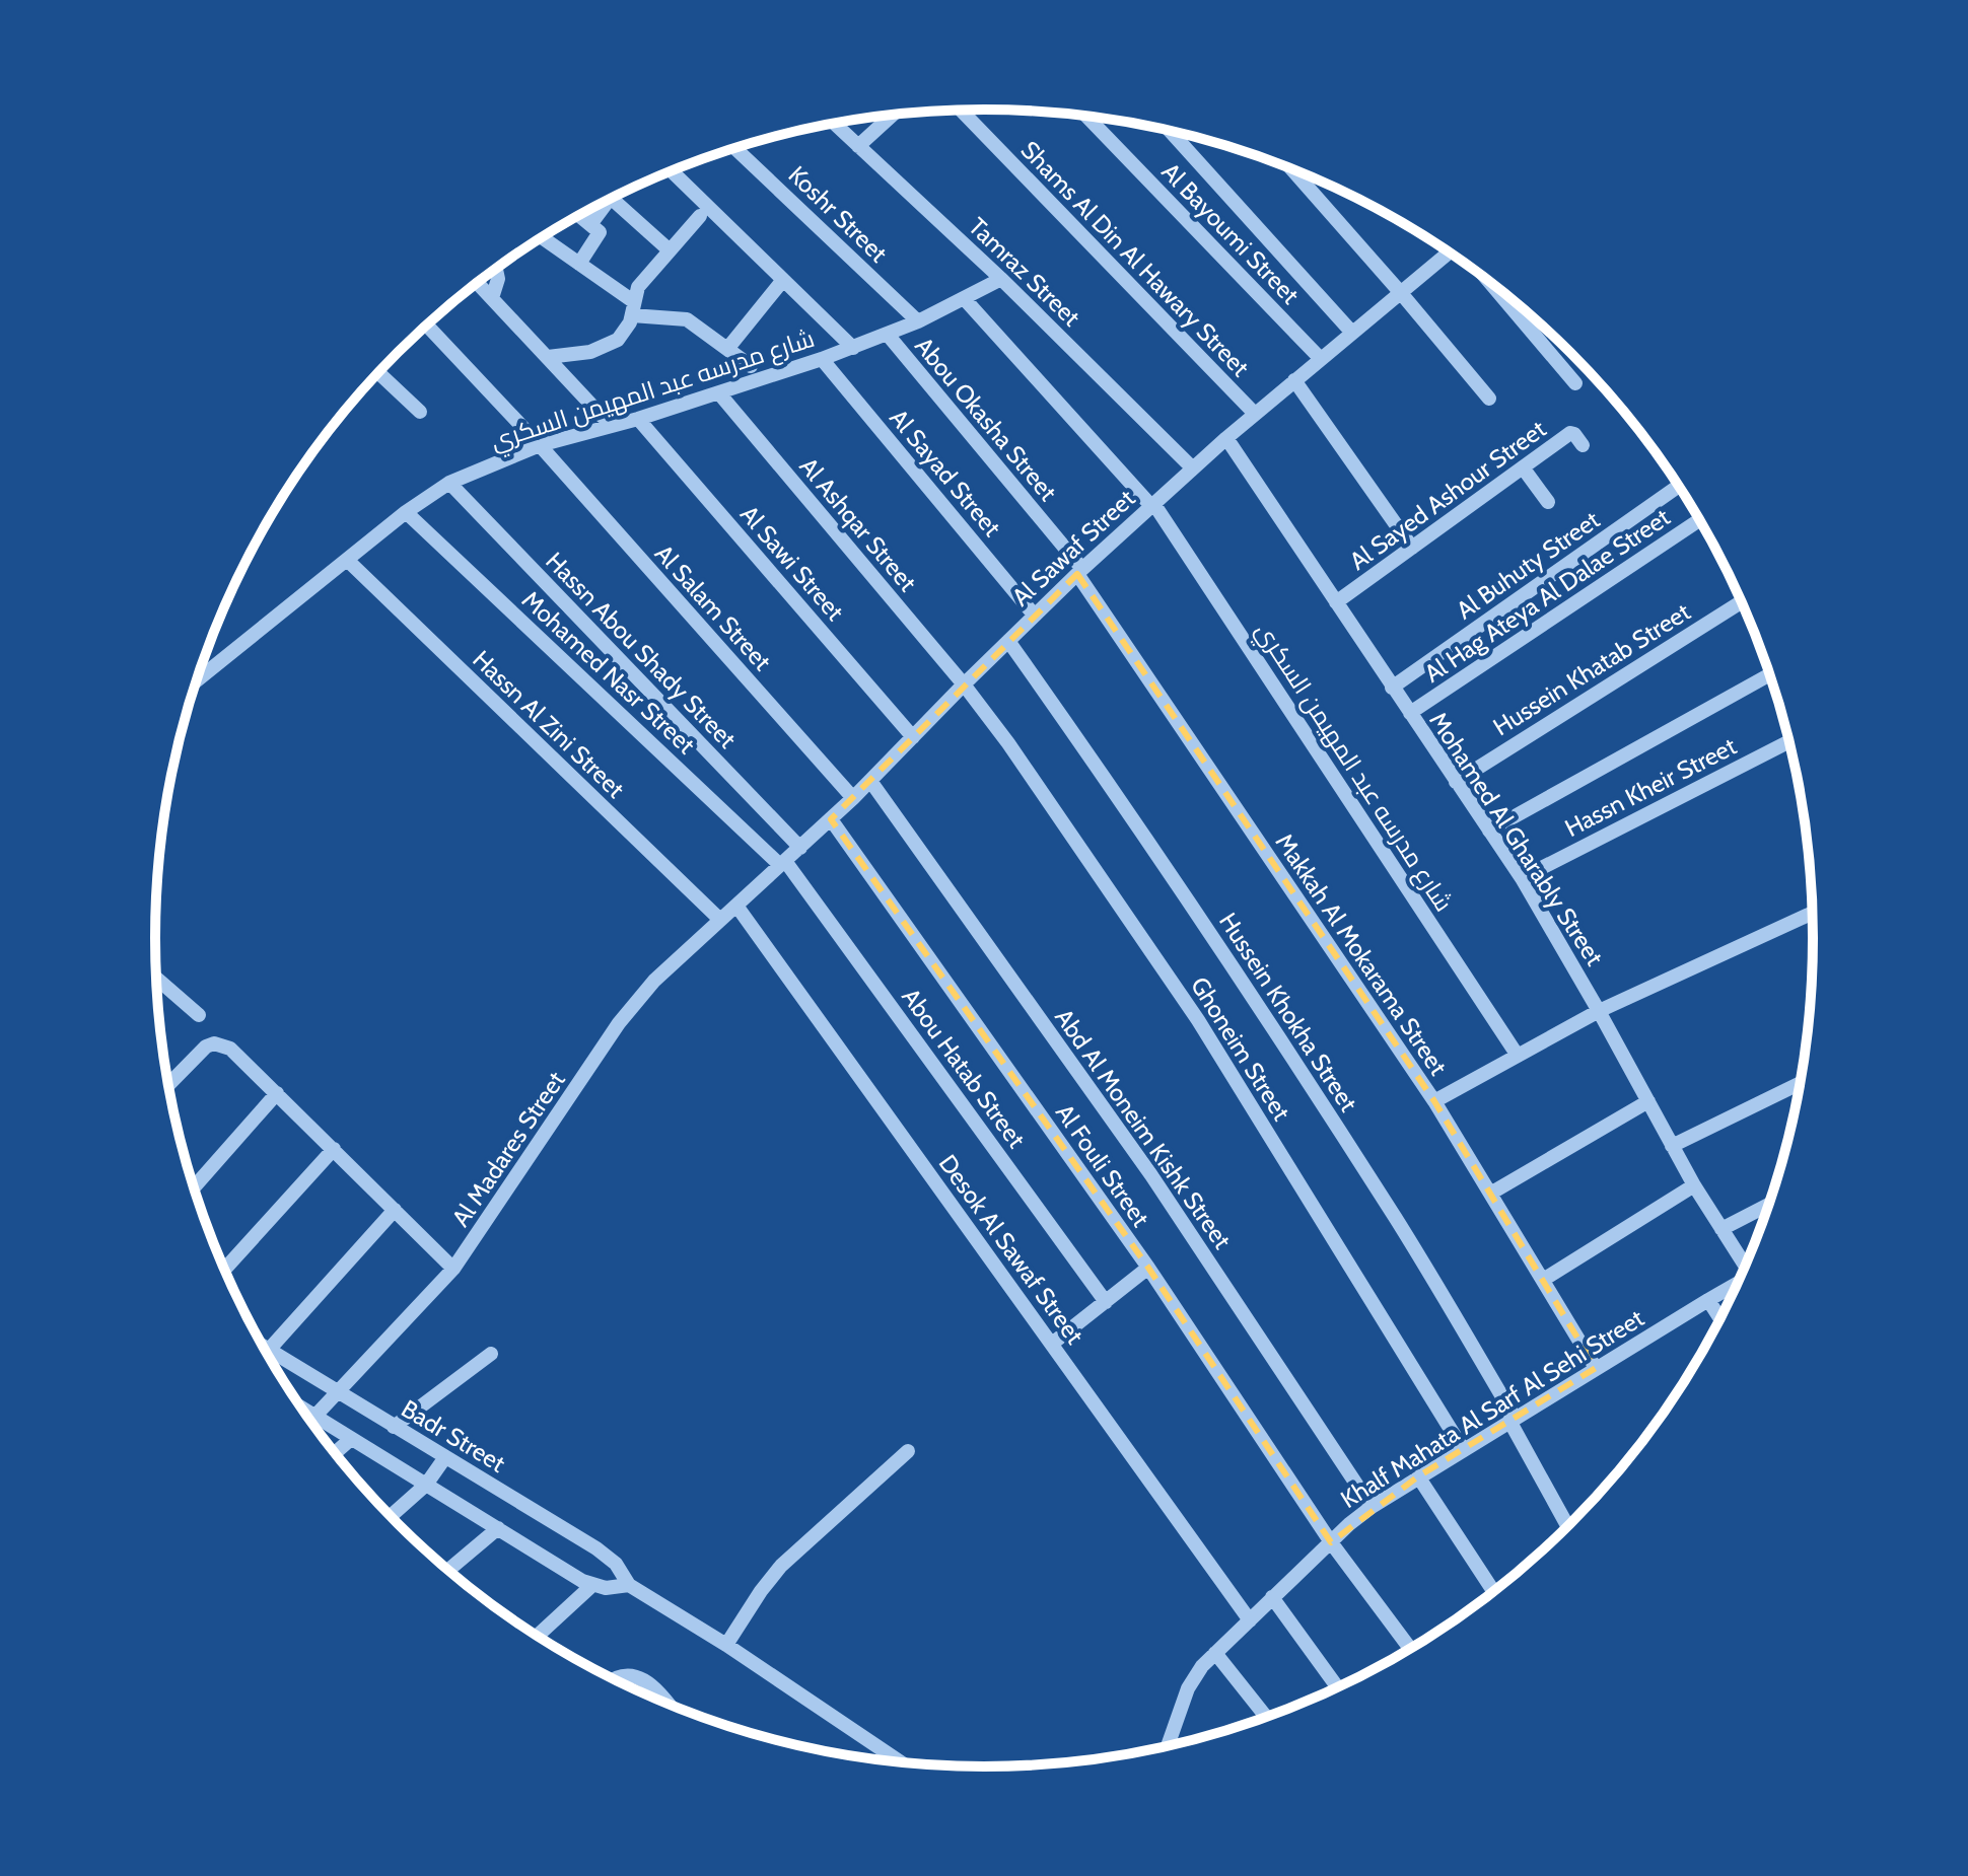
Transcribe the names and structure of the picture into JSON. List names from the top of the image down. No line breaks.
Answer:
{"streets":{"street":["Koshr Street","Al Bayoumi Street","Shams Al Din Al Hawary Street","Tamraz Street","شارع مدرسه عبد المهيمن السكري","Abou Okasha Street","Al Sayad Street","Al Sayed Ashour Street","Al Ashqar Street","Al Sawaf Street","Al Sawi Street","Al Buhuty Street","Al Hag Ateya Al Dalae Street","Al Salam Street","Hassn Abou Shady Street","Hussein Khatab Street","Mohamed Nasr Street","Hassn Al Zini Street","Hassn Kheir Street","Mohamed Al Gharably Street","Makkah Al Mokarama Street","Hussein Khokha Street","Ghoneim Street","Abou Hatab Street","Abd Al Moneim Kishk Street","Al Madares Street","Al Fouli Street","Desok Al Sawaf Street","Khalf Mahata Al Sarf Al Sehi Street","Badr Street"]},"crossings":[["Koshr Street","شارع مدرسه عبد المهيمن السكري"],["Al Bayoumi Street","Al Sawaf Street"],["Shams Al Din Al Hawary Street","Al Sawaf Street"],["Tamraz Street","شارع مدرسه عبد المهيمن السكري"],["Tamraz Street","Al Sawaf Street"],["شارع مدرسه عبد المهيمن السكري","Abou Okasha Street"],["شارع مدرسه عبد المهيمن السكري","Al Sayad Street"],["شارع مدرسه عبد المهيمن السكري","Al Ashqar Street"],["شارع مدرسه عبد المهيمن السكري","Al Sawaf Street"],["شارع مدرسه عبد المهيمن السكري","Al Sawi Street"],["شارع مدرسه عبد المهيمن السكري","Al Salam Street"],["شارع مدرسه عبد المهيمن السكري","Hassn Abou Shady Street"],["شارع مدرسه عبد المهيمن السكري","Mohamed Nasr Street"],["شارع مدرسه عبد المهيمن السكري","Hassn Al Zini Street"],["Abou Okasha Street","Al Sawaf Street"],["Abou Okasha Street","Makkah Al Mokarama Street"],["Al Sayad Street","Al Sawaf Street"],["Al Sayed Ashour Street","Mohamed Al Gharably Street"],["Al Ashqar Street","Al Sawaf Street"],["Al Ashqar Street","Ghoneim Street"],["Al Sawaf Street","Al Sawi Street"],["Al Sawaf Street","Al Salam Street"],["Al Sawaf Street","Hassn Abou Shady Street"],["Al Sawaf Street","Mohamed Nasr Street"],["Al Sawaf Street","Mohamed Al Gharably Street"],["Al Sawaf Street","Makkah Al Mokarama Street"],["Al Sawaf Street","Hussein Khokha Street"],["Al Sawaf Street","Ghoneim Street"],["Al Sawaf Street","Abou Hatab Street"],["Al Sawaf Street","Abd Al Moneim Kishk Street"],["Al Sawaf Street","Al Madares Street"],["Al Sawaf Street","Al Fouli Street"],["Al Sawaf Street","Desok Al Sawaf Street"],["Al Buhuty Street","Mohamed Al Gharably Street"],["Al Hag Ateya Al Dalae Street","Mohamed Al Gharably Street"],["Hussein Khatab Street","Mohamed Al Gharably Street"],["Mohamed Nasr Street","Abou Hatab Street"],["Hassn Al Zini Street","Al Madares Street"],["Hassn Kheir Street","Mohamed Al Gharably Street"],["Makkah Al Mokarama Street","Khalf Mahata Al Sarf Al Sehi Street"],["Hussein Khokha Street","Khalf Mahata Al Sarf Al Sehi Street"],["Ghoneim Street","Khalf Mahata Al Sarf Al Sehi Street"],["Abd Al Moneim Kishk Street","Khalf Mahata Al Sarf Al Sehi Street"],["Al Madares Street","Desok Al Sawaf Street"],["Al Madares Street","Badr Street"],["Al Fouli Street","Khalf Mahata Al Sarf Al Sehi Street"],["Desok Al Sawaf Street","Khalf Mahata Al Sarf Al Sehi Street"]]}
